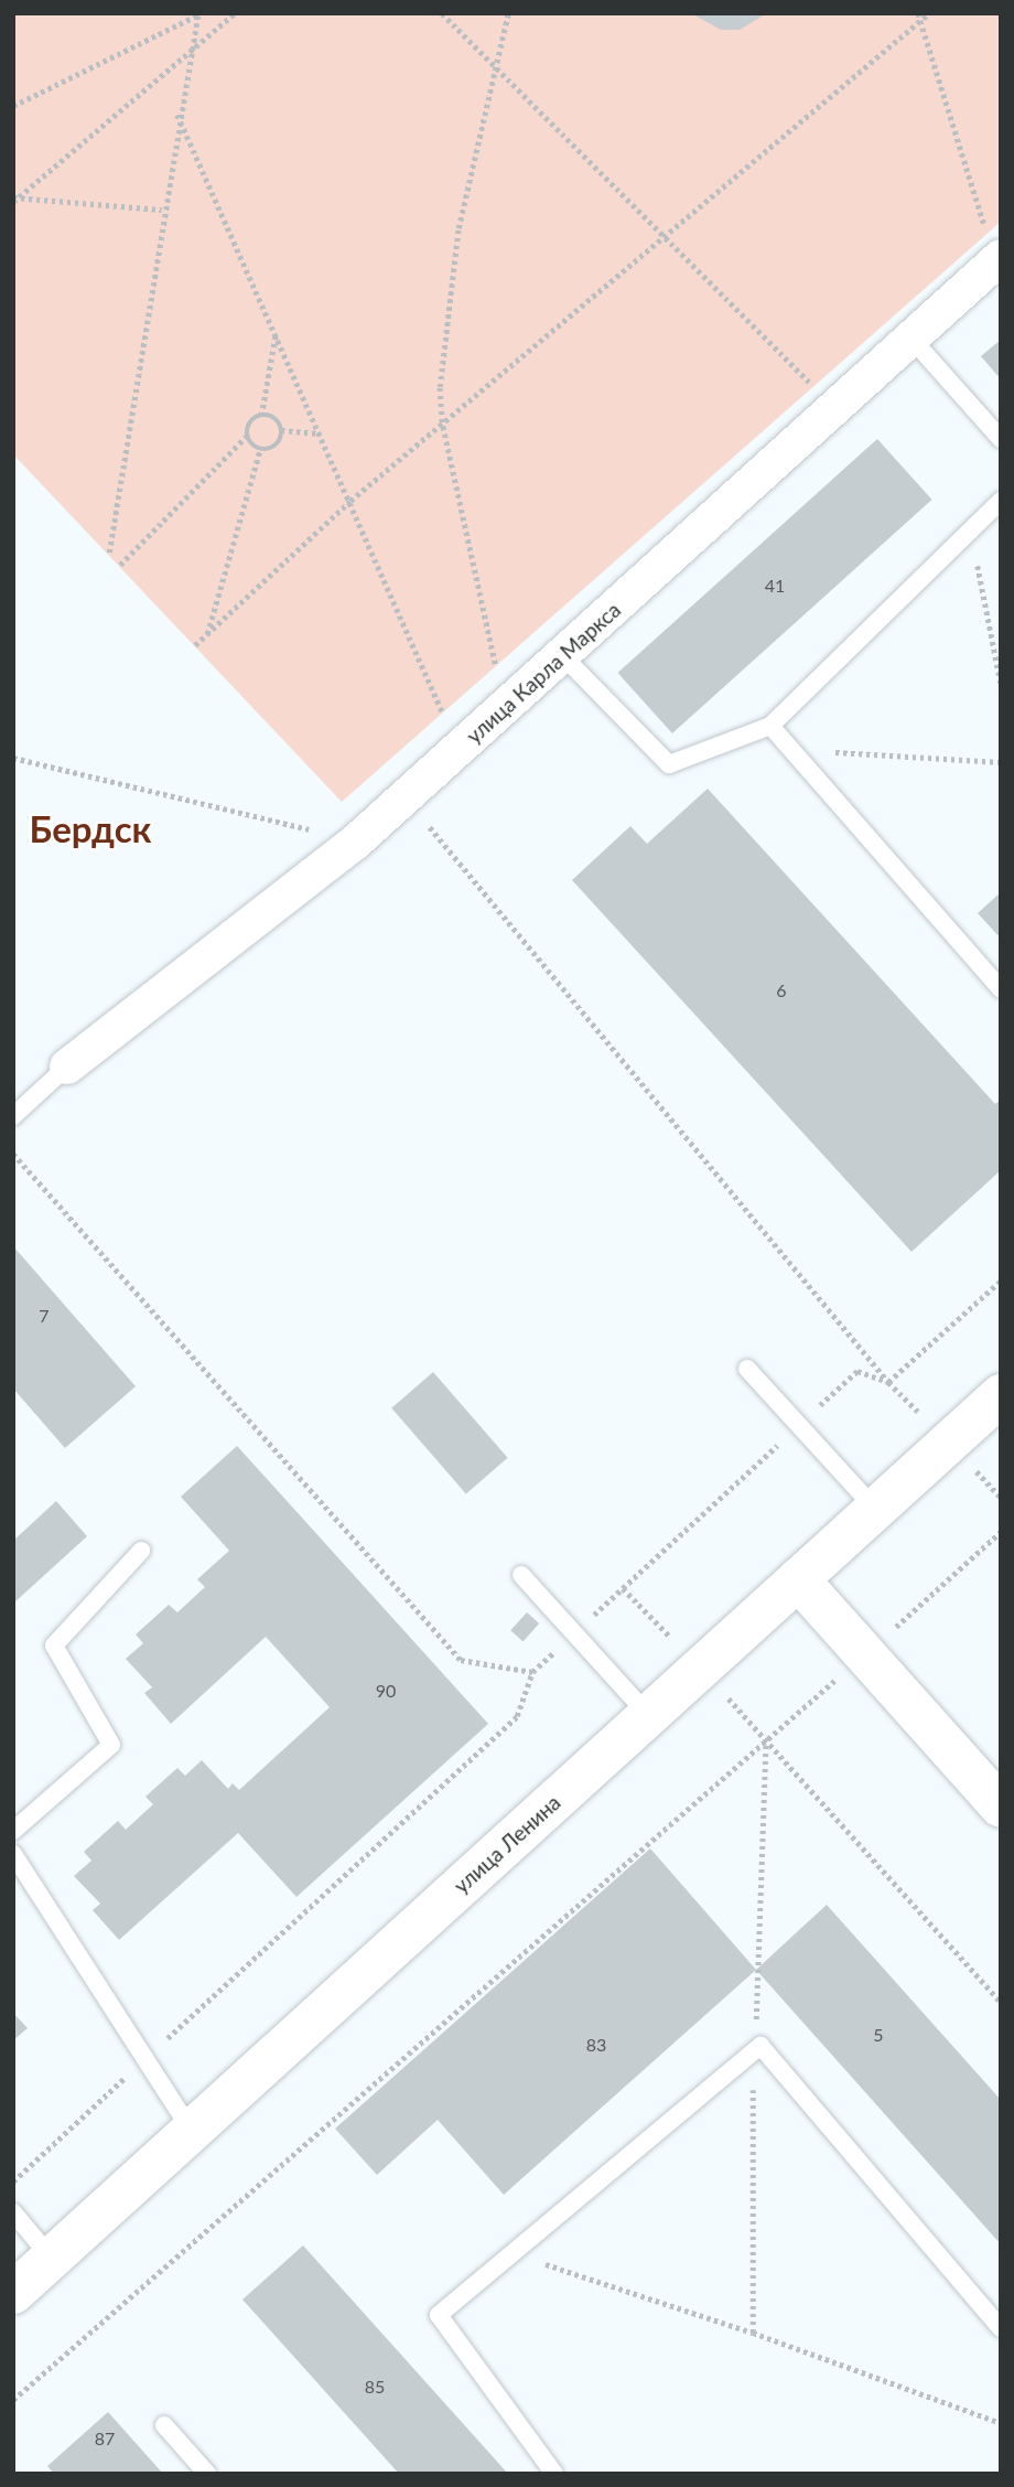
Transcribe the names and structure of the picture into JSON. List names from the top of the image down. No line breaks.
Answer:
{"streets":{"main road":["улица Ленина"],"street":["улица Карла Маркса"]},"districts":["Бердск"],"house_numbers":["41","6","7","90","5","83","85","87"]}
